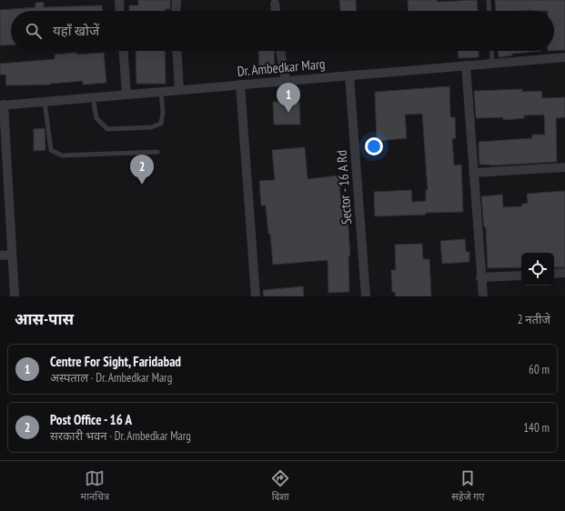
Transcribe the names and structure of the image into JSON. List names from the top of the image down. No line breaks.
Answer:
{"streets":{"street":["Dr. Ambedkar Marg","Sector - 16 A Rd"]},"crossings":[["Dr. Ambedkar Marg","Sector - 16 A Rd"]],"page":{"search":"यहाँ खोजें","pins":["1","2"],"heading":["आस-पास","2 नतीजे"],"list":[{"mark":"1","name":"Centre For Sight, Faridabad","note":"अस्पताल · Dr. Ambedkar Marg","value":"60 m"},{"mark":"2","name":"Post Office - 16 A","note":"सरकारी भवन · Dr. Ambedkar Marg","value":"140 m"}],"nav":["मानचित्र","दिशा","सहेजे गए"]}}
